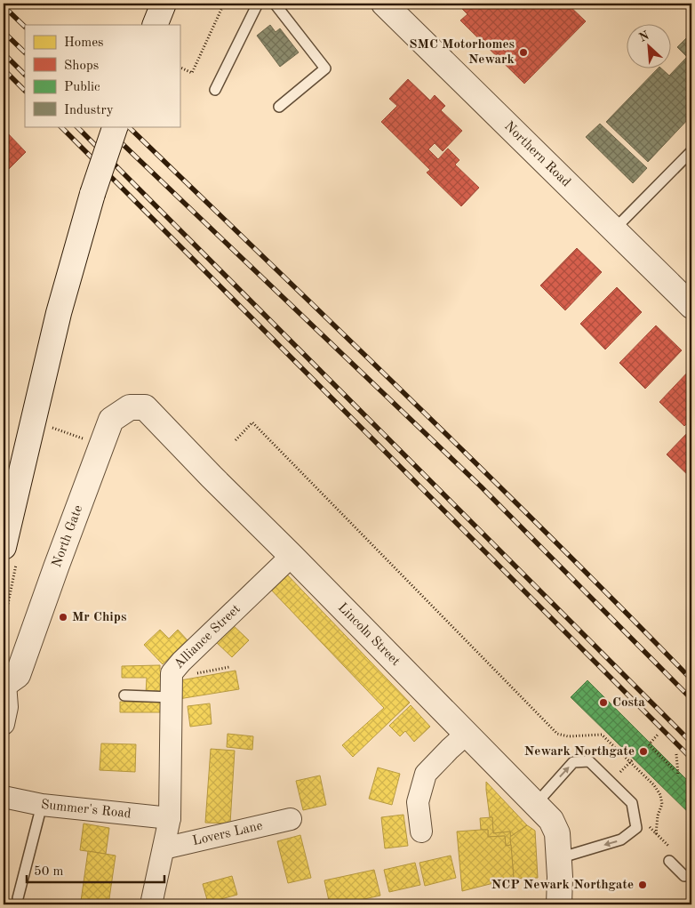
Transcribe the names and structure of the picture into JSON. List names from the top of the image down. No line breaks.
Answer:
{"streets":{"street":["Northern Road","North Gate","Lincoln Street","Alliance Street","Summer's Road","Lovers Lane"]},"crossings":[["North Gate","Lincoln Street"],["Lincoln Street","Alliance Street"],["Alliance Street","Summer's Road"],["Alliance Street","Lovers Lane"]],"places":["SMC Motorhomes Newark","Mr Chips","Costa","Newark Northgate","NCP Newark Northgate"],"legend":["Homes","Shops","Public","Industry"],"scale_bar":"50 m","north":"top left"}
